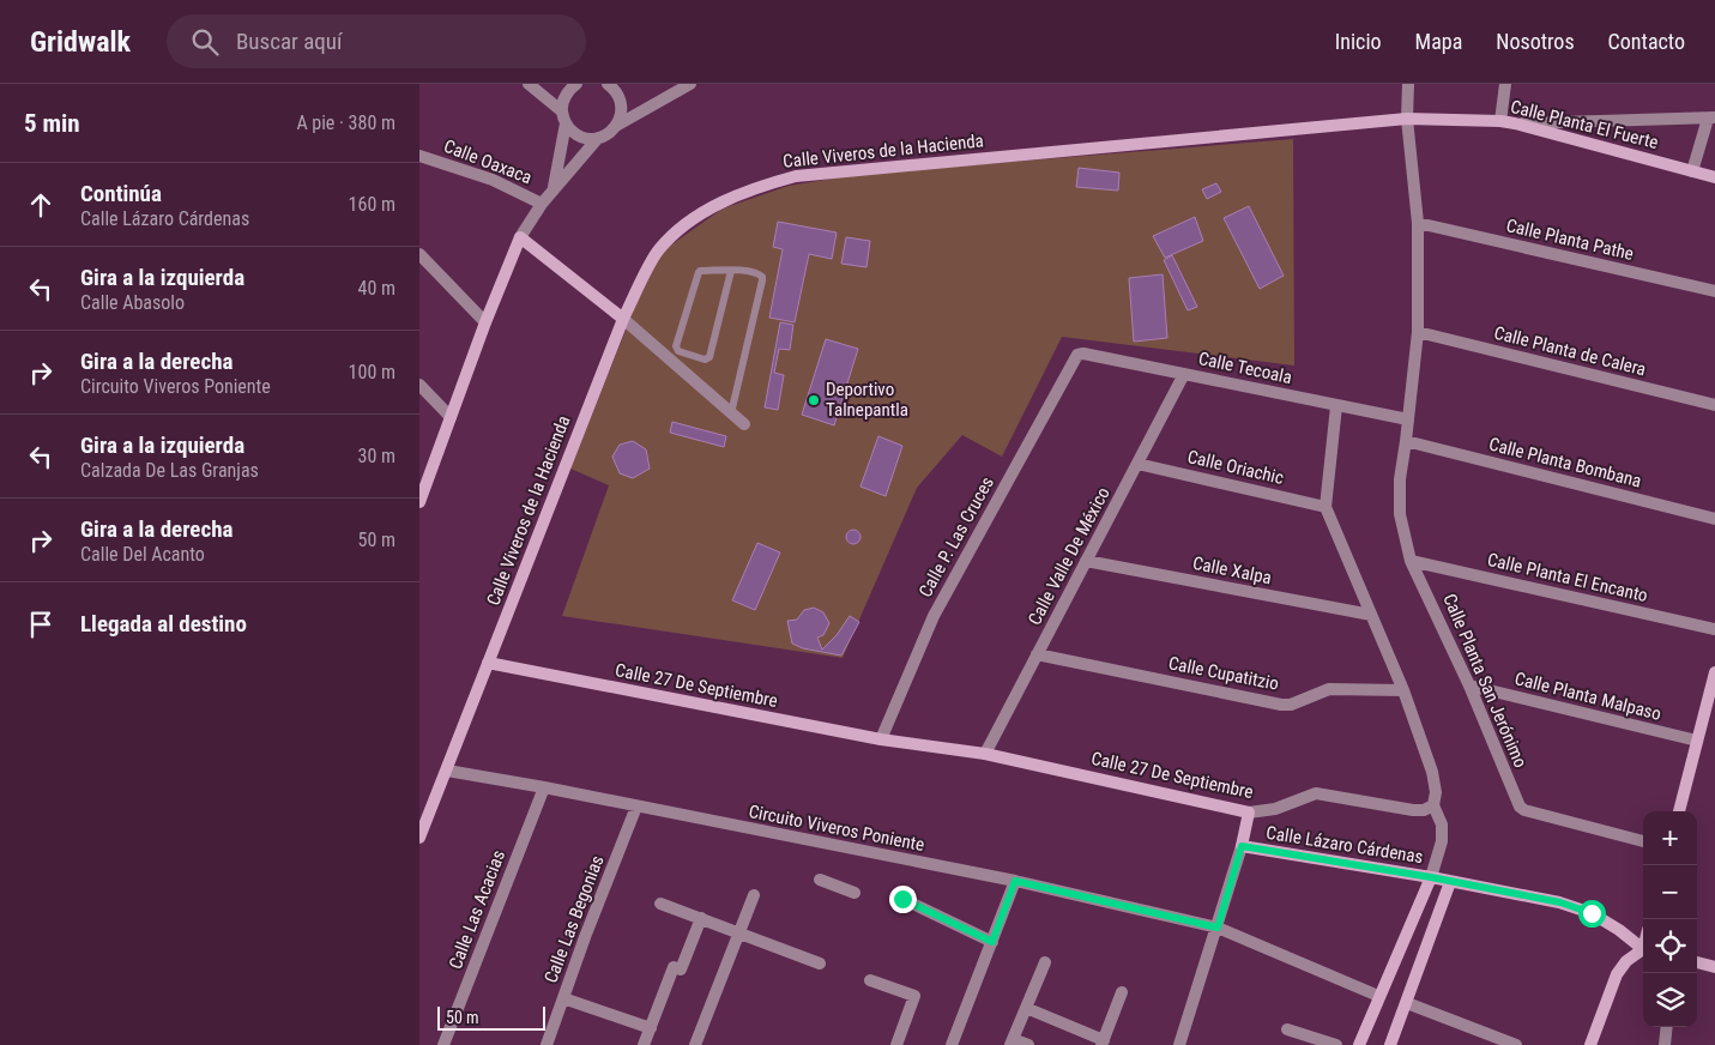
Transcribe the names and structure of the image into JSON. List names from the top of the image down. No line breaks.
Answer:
{"streets":{"street":["Calle Planta El Fuerte","Calle Viveros de la Hacienda","Calle Oaxaca","Calle Planta Pathe","Calle Planta de Calera","Calle Tecoala","Calle Planta Bombana","Calle Oriachic","Calle P. Las Cruces","Calle Valle De México","Calle Xalpa","Calle Planta El Encanto","Calle Cupatitzio","Calle Planta San Jerónimo","Calle 27 De Septiembre","Calle Planta Malpaso","Circuito Viveros Poniente","Calle Lázaro Cárdenas","Calle Las Acacias","Calle Las Begonias"]},"crossings":[["Calle Planta El Fuerte","Calle Viveros de la Hacienda"],["Calle Planta El Fuerte","Calle Planta San Jerónimo"],["Calle Viveros de la Hacienda","Calle Planta San Jerónimo"],["Calle Viveros de la Hacienda","Calle 27 De Septiembre"],["Calle Viveros de la Hacienda","Circuito Viveros Poniente"],["Calle Planta Pathe","Calle Planta San Jerónimo"],["Calle Planta de Calera","Calle Planta San Jerónimo"],["Calle Tecoala","Calle P. Las Cruces"],["Calle Tecoala","Calle Valle De México"],["Calle Tecoala","Calle Planta San Jerónimo"],["Calle Planta Bombana","Calle Planta San Jerónimo"],["Calle Oriachic","Calle Valle De México"],["Calle P. Las Cruces","Calle 27 De Septiembre"],["Calle Valle De México","Calle Xalpa"],["Calle Valle De México","Calle Cupatitzio"],["Calle Valle De México","Calle 27 De Septiembre"],["Calle Planta El Encanto","Calle Planta San Jerónimo"],["Calle Planta San Jerónimo","Calle Planta Malpaso"],["Circuito Viveros Poniente","Calle Las Acacias"],["Circuito Viveros Poniente","Calle Las Begonias"]],"places":["Deportivo Talnepantla"],"scale_bar":"50 m","page":{"header":"Gridwalk","search":"Buscar aquí","nav":["Inicio","Mapa","Nosotros","Contacto"],"heading":["5 min","A pie · 380 m"],"list":[["Continúa","Calle Lázaro Cárdenas","160 m"],["Gira a la izquierda","Calle Abasolo","40 m"],["Gira a la derecha","Circuito Viveros Poniente","100 m"],["Gira a la izquierda","Calzada De Las Granjas","30 m"],["Gira a la derecha","Calle Del Acanto","50 m"],"Llegada al destino"],"map_buttons":["+","−"],"scale":"50 m"}}
